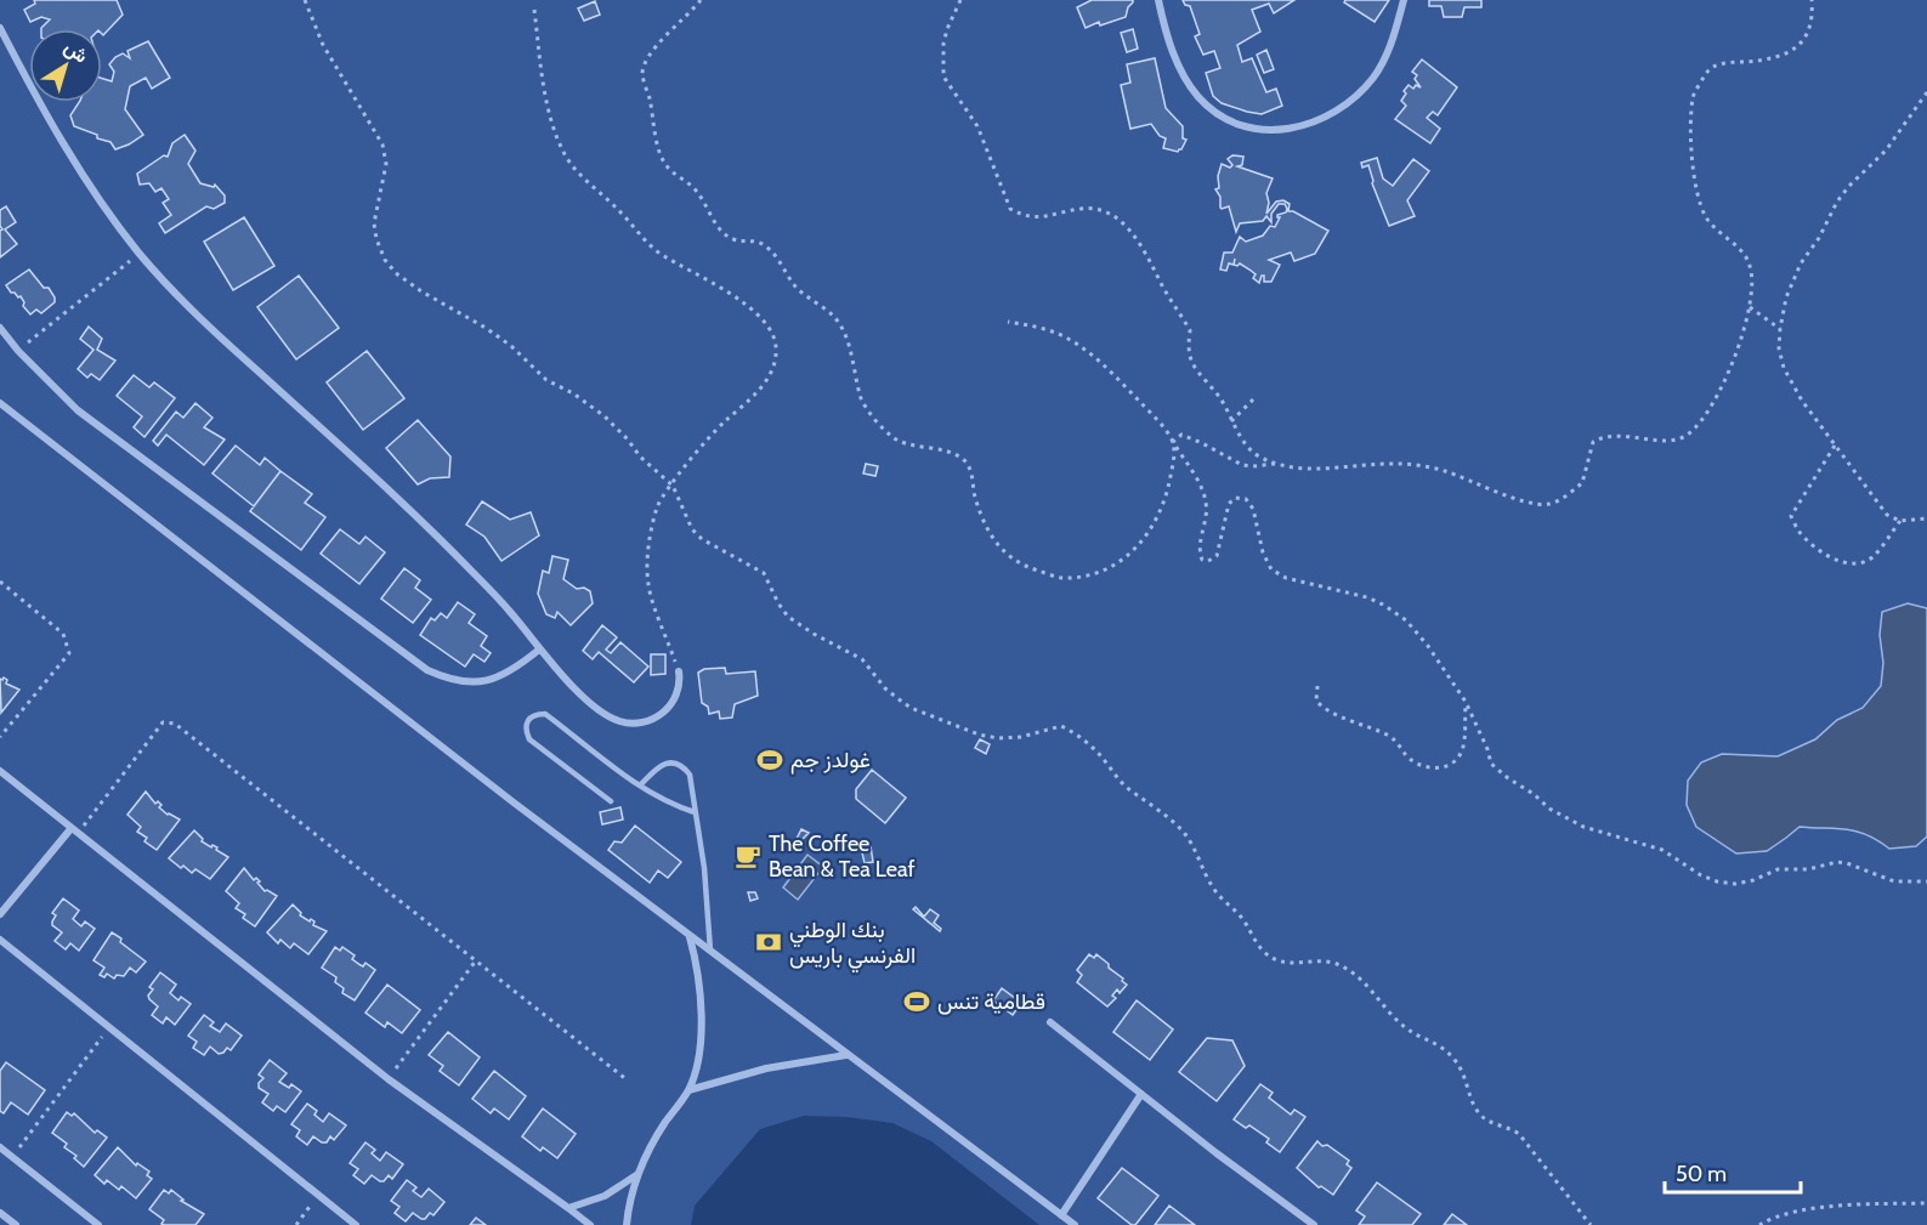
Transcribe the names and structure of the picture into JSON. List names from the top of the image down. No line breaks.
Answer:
{"places":{"sports":["غولدز جم","قطامية تنس"],"cafe":["The Coffee Bean & Tea Leaf"],"bank":["بنك الوطني الفرنسي باريس"]},"scale_bar":"50 m","north":"top right"}
